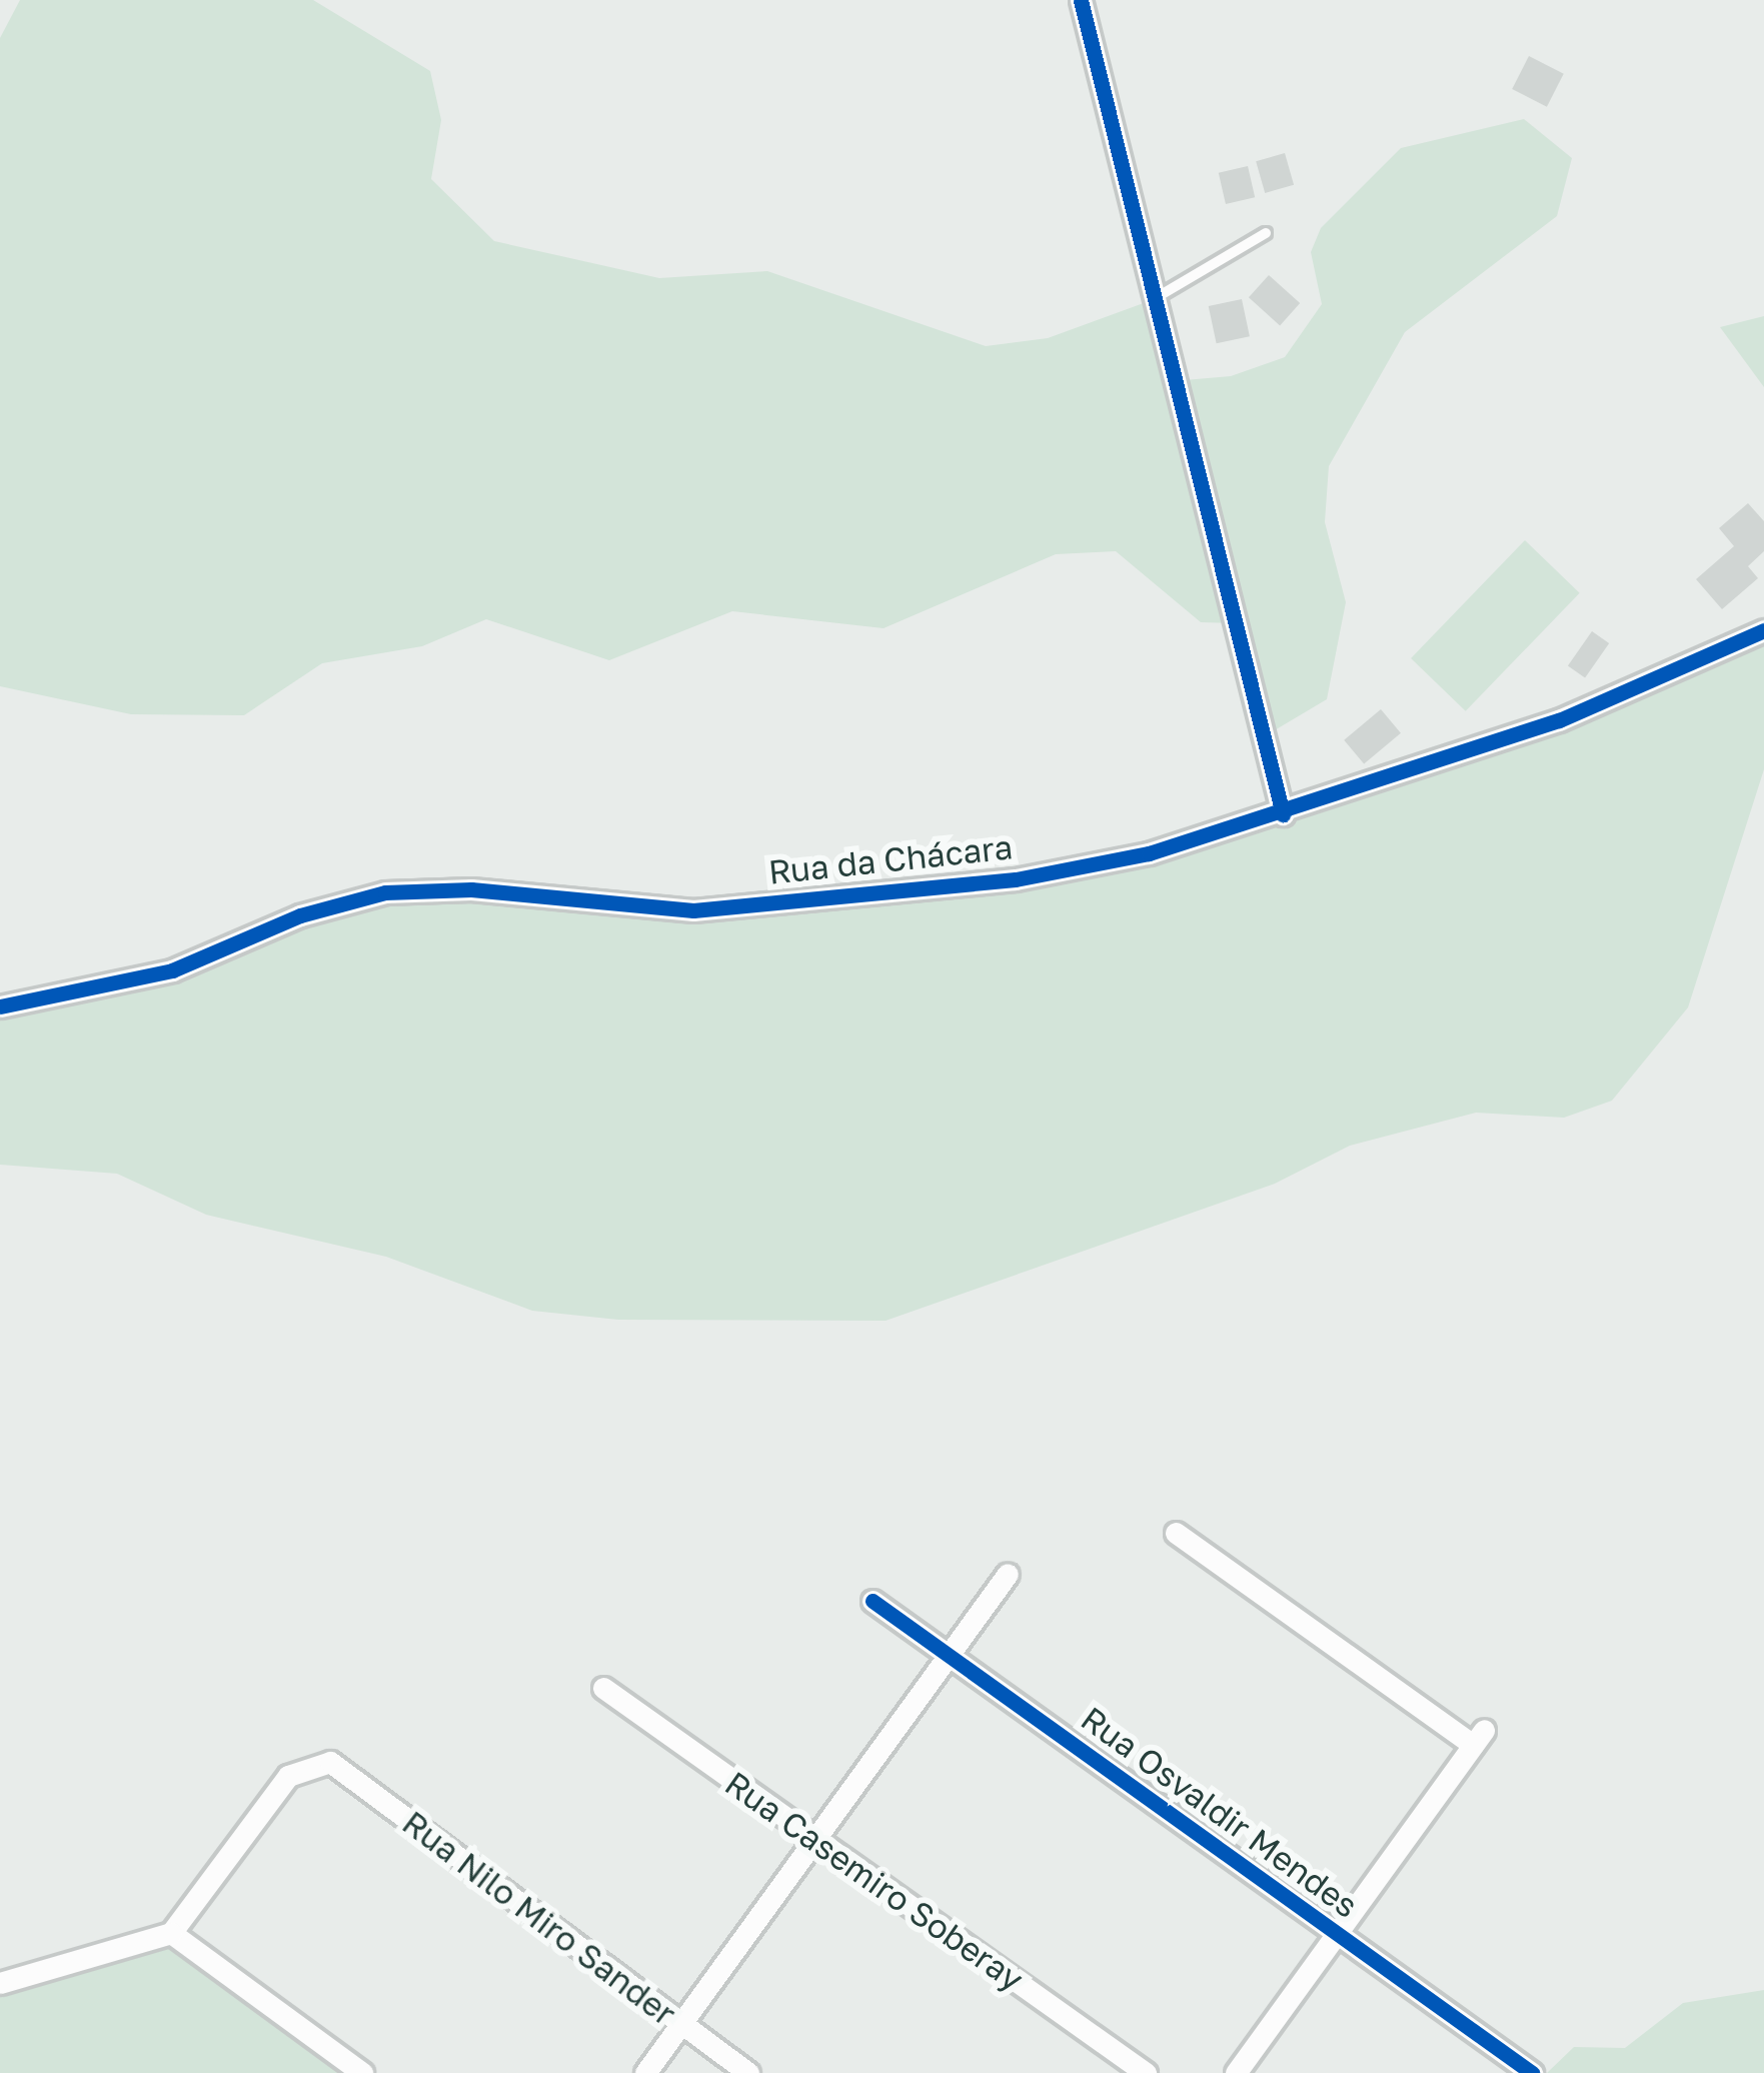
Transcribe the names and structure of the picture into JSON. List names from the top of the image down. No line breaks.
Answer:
{"streets":{"street":["Rua da Chácara","Rua Osvaldir Mendes","Rua Casemiro Soberay","Rua Nilo Miro Sander"]}}
